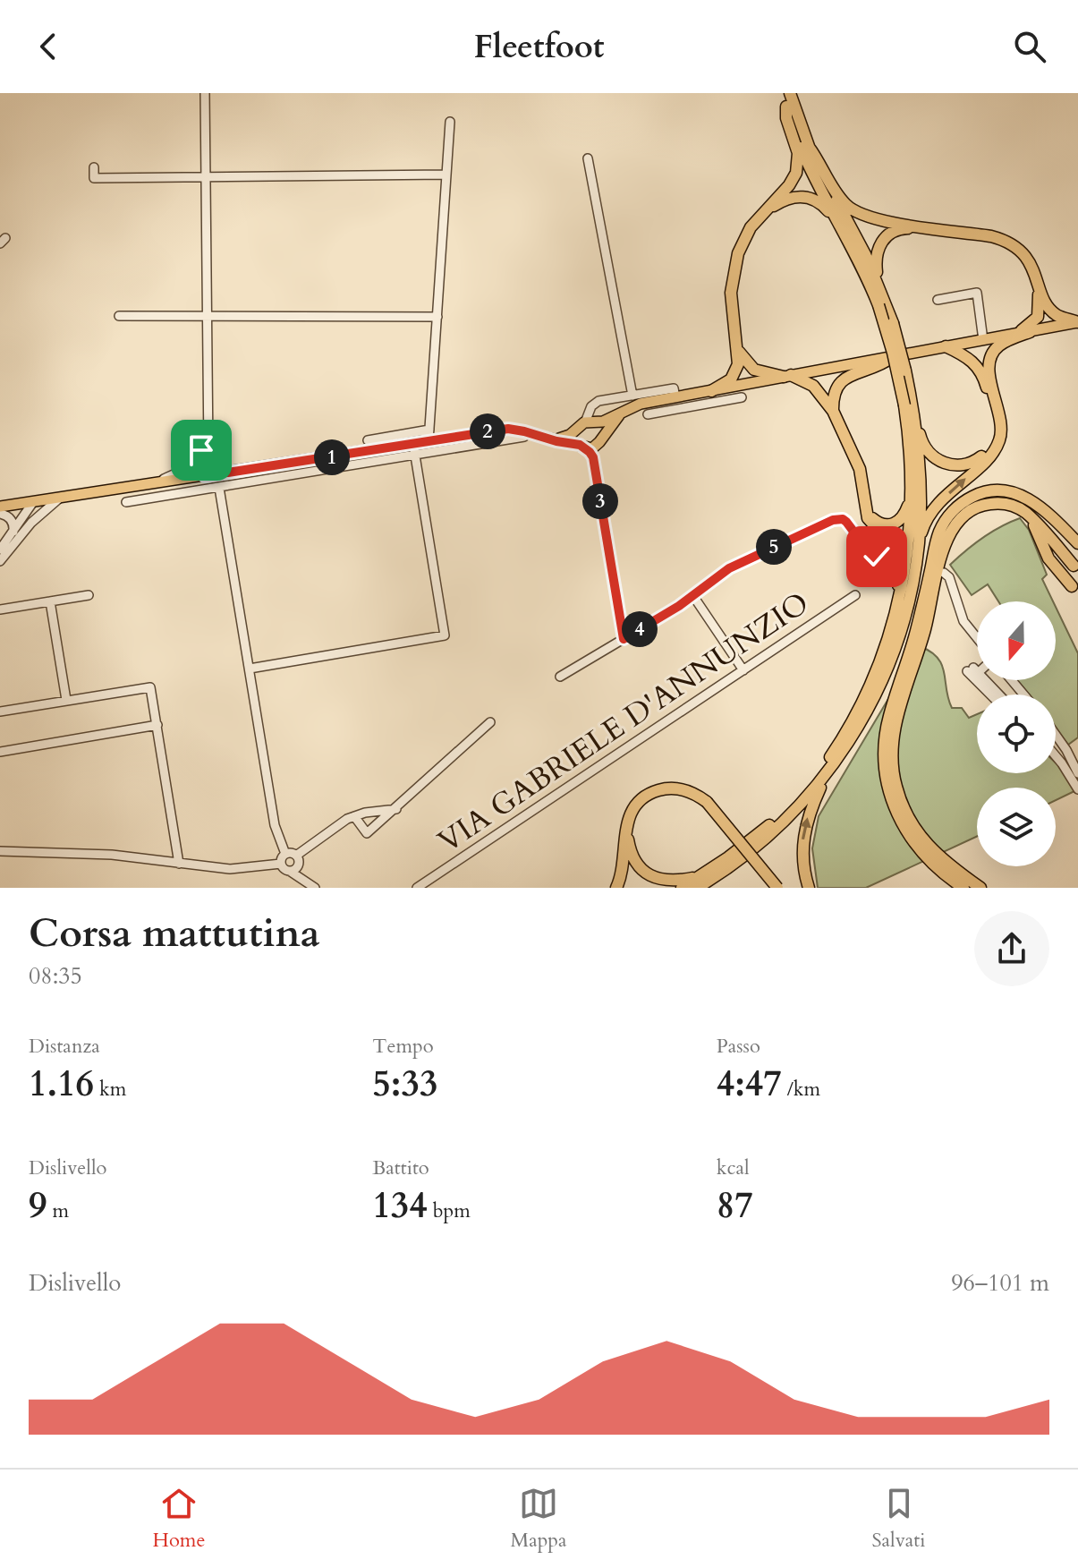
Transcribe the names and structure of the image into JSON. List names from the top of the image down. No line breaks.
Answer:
{"streets":{"street":["VIA GABRIELE D'ANNUNZIO"]},"north":"bottom","page":{"header":"Fleetfoot","pins":["2","1","3","5","4"],"heading":["Corsa mattutina","08:35"],"stats":[["Distanza","1.16 km"],["Tempo","5:33"],["Passo","4:47 /km"],["Dislivello","9 m"],["Battito","134 bpm"],["kcal","87"]],"chart":["Dislivello","96–101 m"],"tabs":["Home","Mappa","Salvati"]}}
